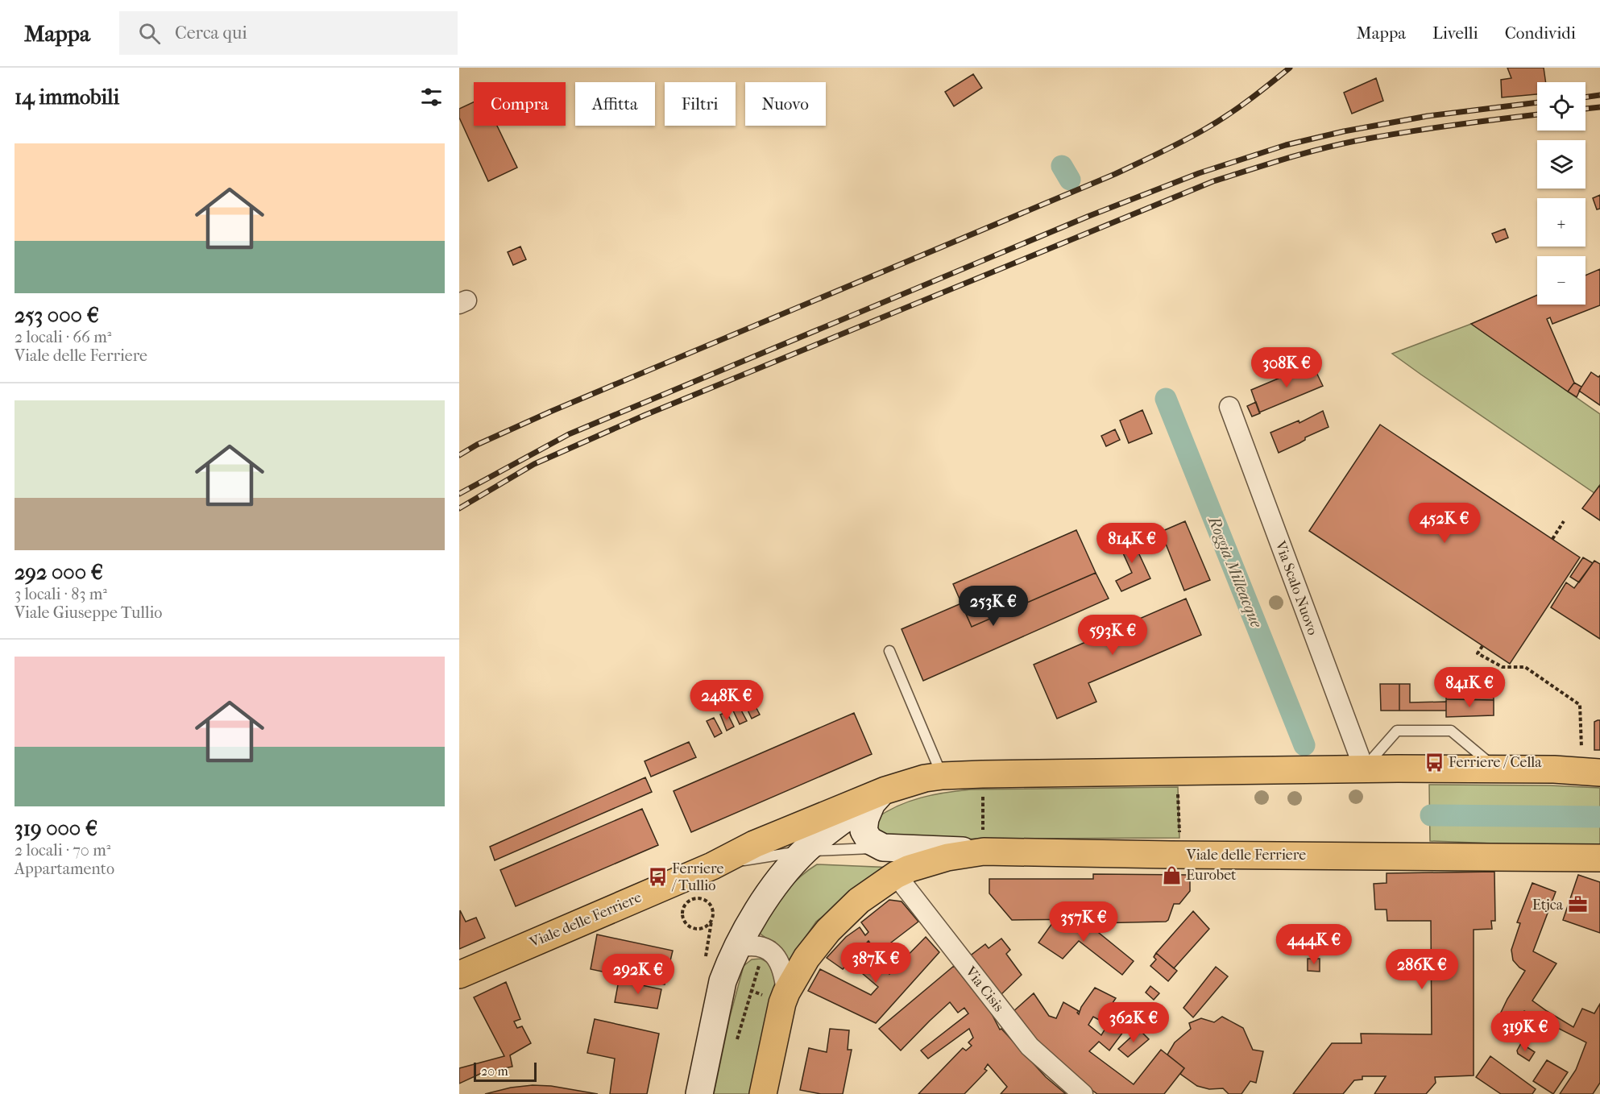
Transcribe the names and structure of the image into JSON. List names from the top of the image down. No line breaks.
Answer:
{"streets":{"main road":["Viale delle Ferriere"],"street":["Via Scalo Nuovo","Via Cisis"]},"crossings":[["Via Scalo Nuovo","Viale delle Ferriere"],["Viale delle Ferriere","Via Cisis"]],"water":["Roggia Milleacque"],"places":{"bus stop":["Ferriere / Cella","Ferriere / Tullio"],"shop":["Eurobet"],"office":["Etjca"]},"scale_bar":"20 m","page":{"header":"Mappa","search":"Cerca qui","nav":["Mappa","Livelli","Condividi"],"heading":"14 immobili","map_buttons":["+","−"],"chip":["Compra","Affitta","Filtri","Nuovo"],"list":[{"name":"253 000 €","note":"2 locali · 66 m² · Viale delle Ferriere"},{"name":"292 000 €","note":"3 locali · 83 m² · Viale Giuseppe Tullio"},{"name":"319 000 €","note":"2 locali · 70 m² · Appartamento"}],"price":["308K €","452K €","814K €","253K €","593K €","841K €","248K €","357K €","444K €","387K €","286K €","292K €","362K €","319K €"],"scale":"20 m"}}
